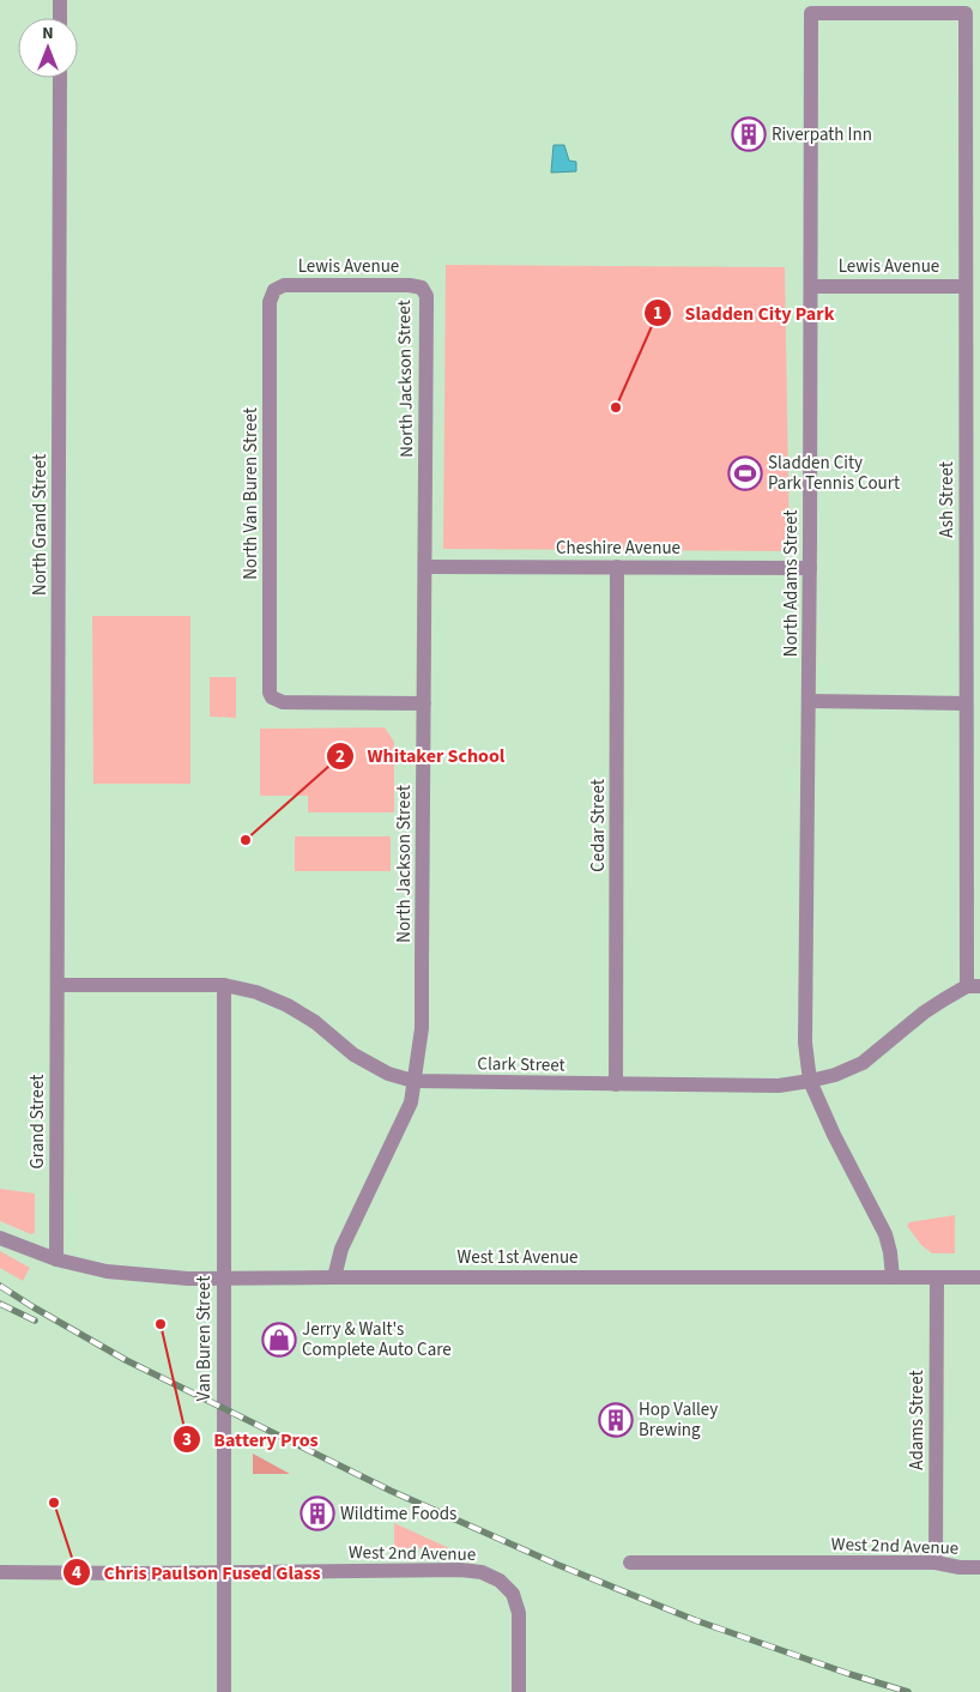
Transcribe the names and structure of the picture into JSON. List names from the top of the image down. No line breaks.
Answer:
{"streets":{"street":["Lewis Avenue","North Jackson Street","North Van Buren Street","Ash Street","North Grand Street","Cheshire Avenue","North Adams Street","Cedar Street","Clark Street","Grand Street","West 1st Avenue","Van Buren Street","Adams Street","West 2nd Avenue"]},"crossings":[["Lewis Avenue","North Jackson Street"],["Lewis Avenue","North Van Buren Street"],["Lewis Avenue","Ash Street"],["Lewis Avenue","North Adams Street"],["North Jackson Street","North Van Buren Street"],["North Jackson Street","Cheshire Avenue"],["North Jackson Street","Clark Street"],["North Jackson Street","West 1st Avenue"],["Ash Street","North Adams Street"],["Ash Street","Clark Street"],["North Grand Street","Clark Street"],["North Grand Street","Grand Street"],["Cheshire Avenue","North Adams Street"],["Cheshire Avenue","Cedar Street"],["North Adams Street","Clark Street"],["Cedar Street","Clark Street"],["Clark Street","Grand Street"],["Clark Street","Van Buren Street"],["Grand Street","West 1st Avenue"],["West 1st Avenue","Van Buren Street"],["West 1st Avenue","Adams Street"],["Van Buren Street","West 2nd Avenue"],["Adams Street","West 2nd Avenue"]],"places":{"building":["Riverpath Inn","Hop Valley Brewing","Wildtime Foods"],"other":["Sladden City Park","Whitaker School","Battery Pros","Chris Paulson Fused Glass"],"sports":["Sladden City Park Tennis Court"],"shop":["Jerry & Walt's Complete Auto Care"]},"north":"top"}
